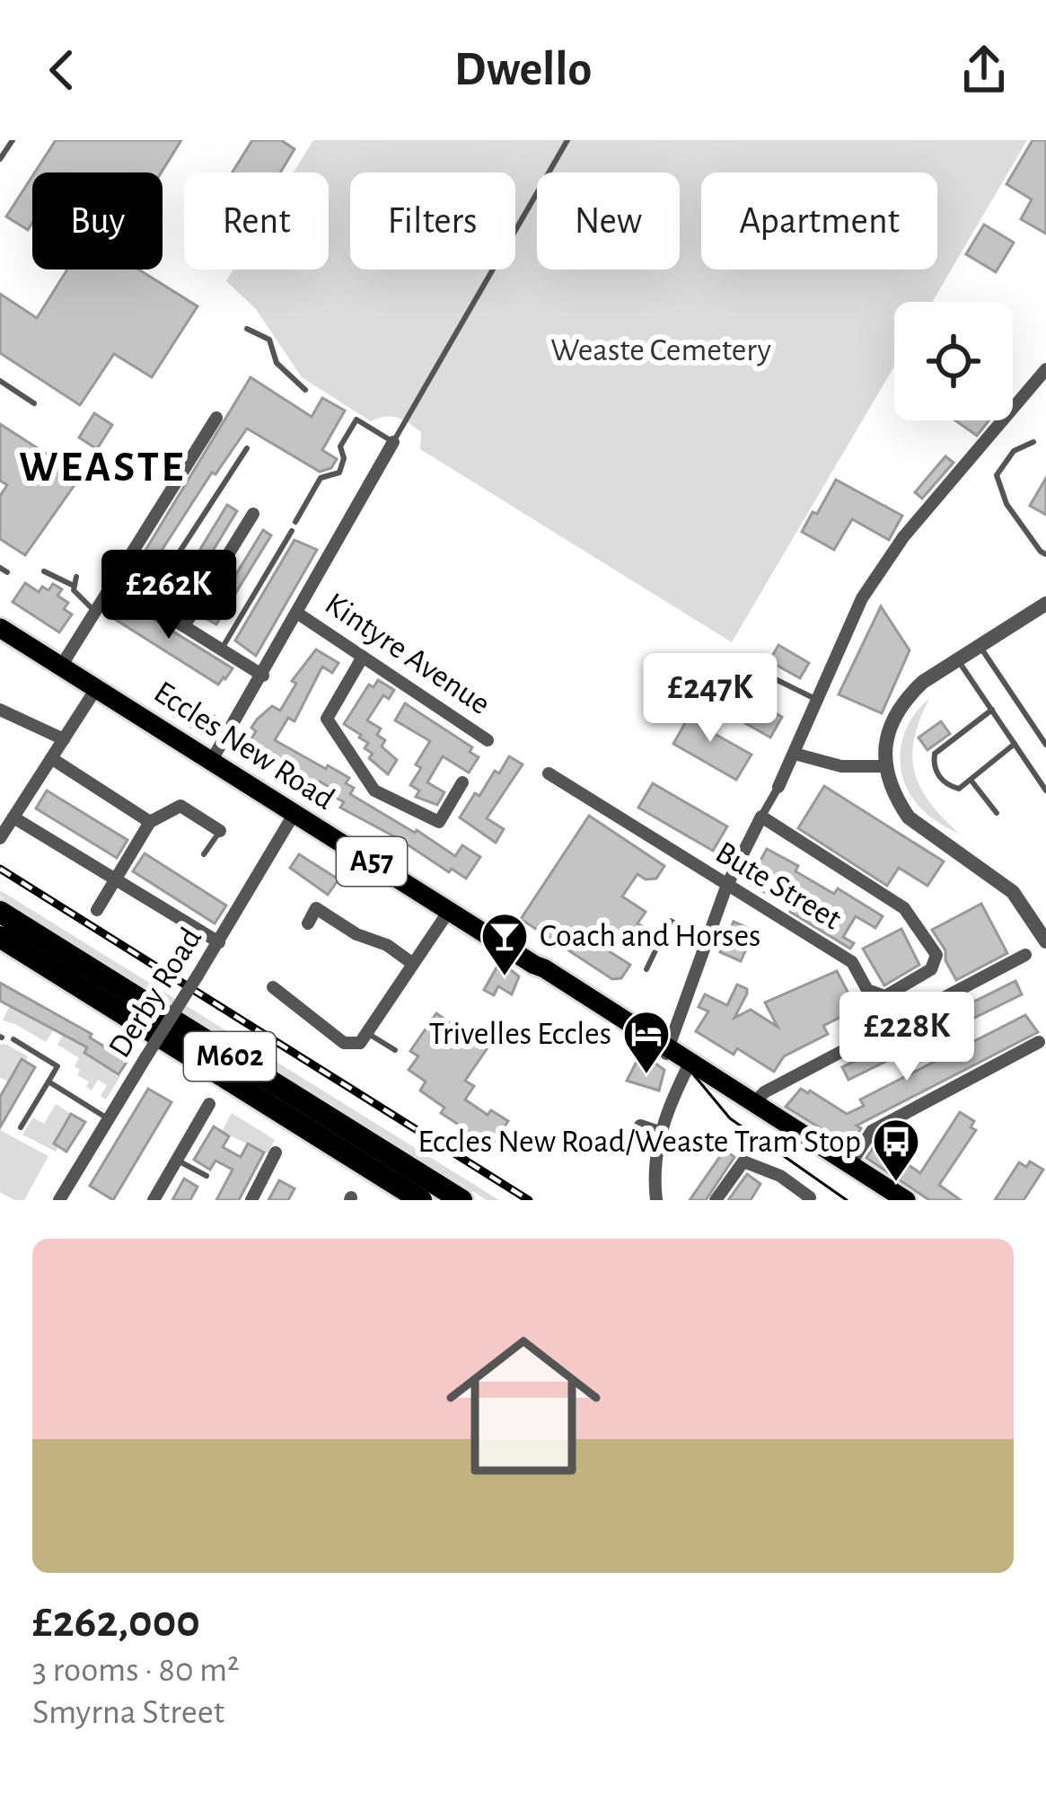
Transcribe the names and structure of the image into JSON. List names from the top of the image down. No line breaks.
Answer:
{"streets":{"highway":["M602"],"main road":["Eccles New Road","A57"],"street":["Kintyre Avenue","Bute Street","Derby Road"]},"crossings":[["Eccles New Road","Derby Road"]],"districts":["WEASTE"],"parks":["Weaste Cemetery"],"places":{"bar":["Coach and Horses"],"hotel":["Trivelles Eccles"],"bus stop":["Eccles New Road/Weaste Tram Stop"]},"page":{"header":"Dwello","chip":["Buy","Rent","Filters","New","Apartment"],"price":["£262K","£247K","£228K"],"list":[{"name":"£262,000","note":"3 rooms · 80 m² · Smyrna Street"}]}}
